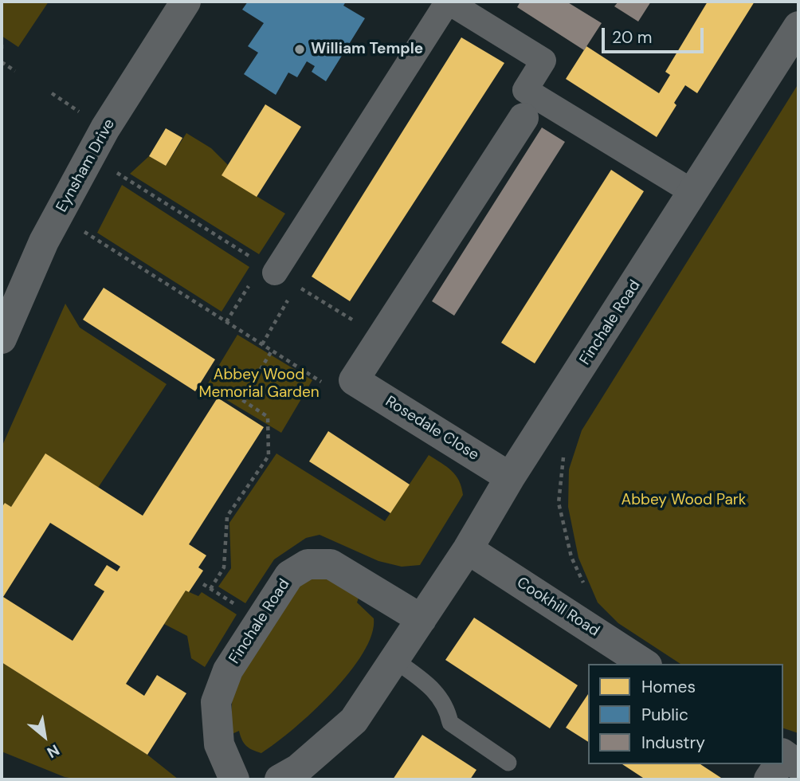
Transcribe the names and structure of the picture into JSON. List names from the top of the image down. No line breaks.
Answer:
{"streets":{"street":["Eynsham Drive","Finchale Road","Rosedale Close","Cookhill Road"]},"crossings":[["Finchale Road","Rosedale Close"],["Finchale Road","Cookhill Road"]],"parks":["Abbey Wood Memorial Garden","Abbey Wood Park"],"places":["William Temple"],"legend":["Homes","Public","Industry"],"scale_bar":"20 m","north":"bottom right"}
